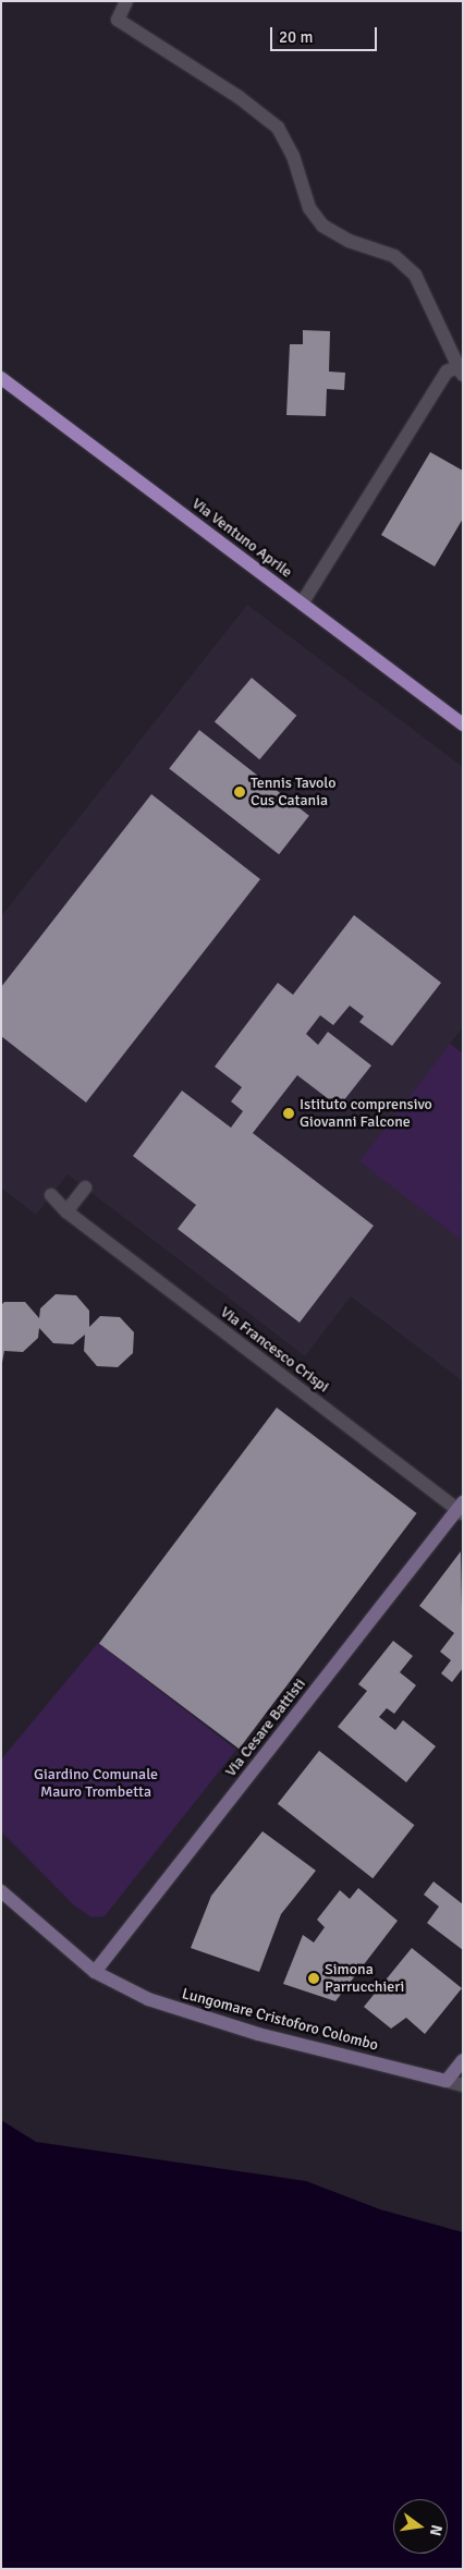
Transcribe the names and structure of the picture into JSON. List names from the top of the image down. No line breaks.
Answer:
{"streets":{"main road":["Via Ventuno Aprile","Via Cesare Battisti","Lungomare Cristoforo Colombo"],"street":["Via Francesco Crispi"]},"crossings":[["Via Francesco Crispi","Via Cesare Battisti"],["Via Cesare Battisti","Lungomare Cristoforo Colombo"]],"parks":["Giardino Comunale Mauro Trombetta"],"places":["Tennis Tavolo Cus Catania","Istituto comprensivo Giovanni Falcone","Simona Parrucchieri"],"scale_bar":"20 m","north":"right"}
